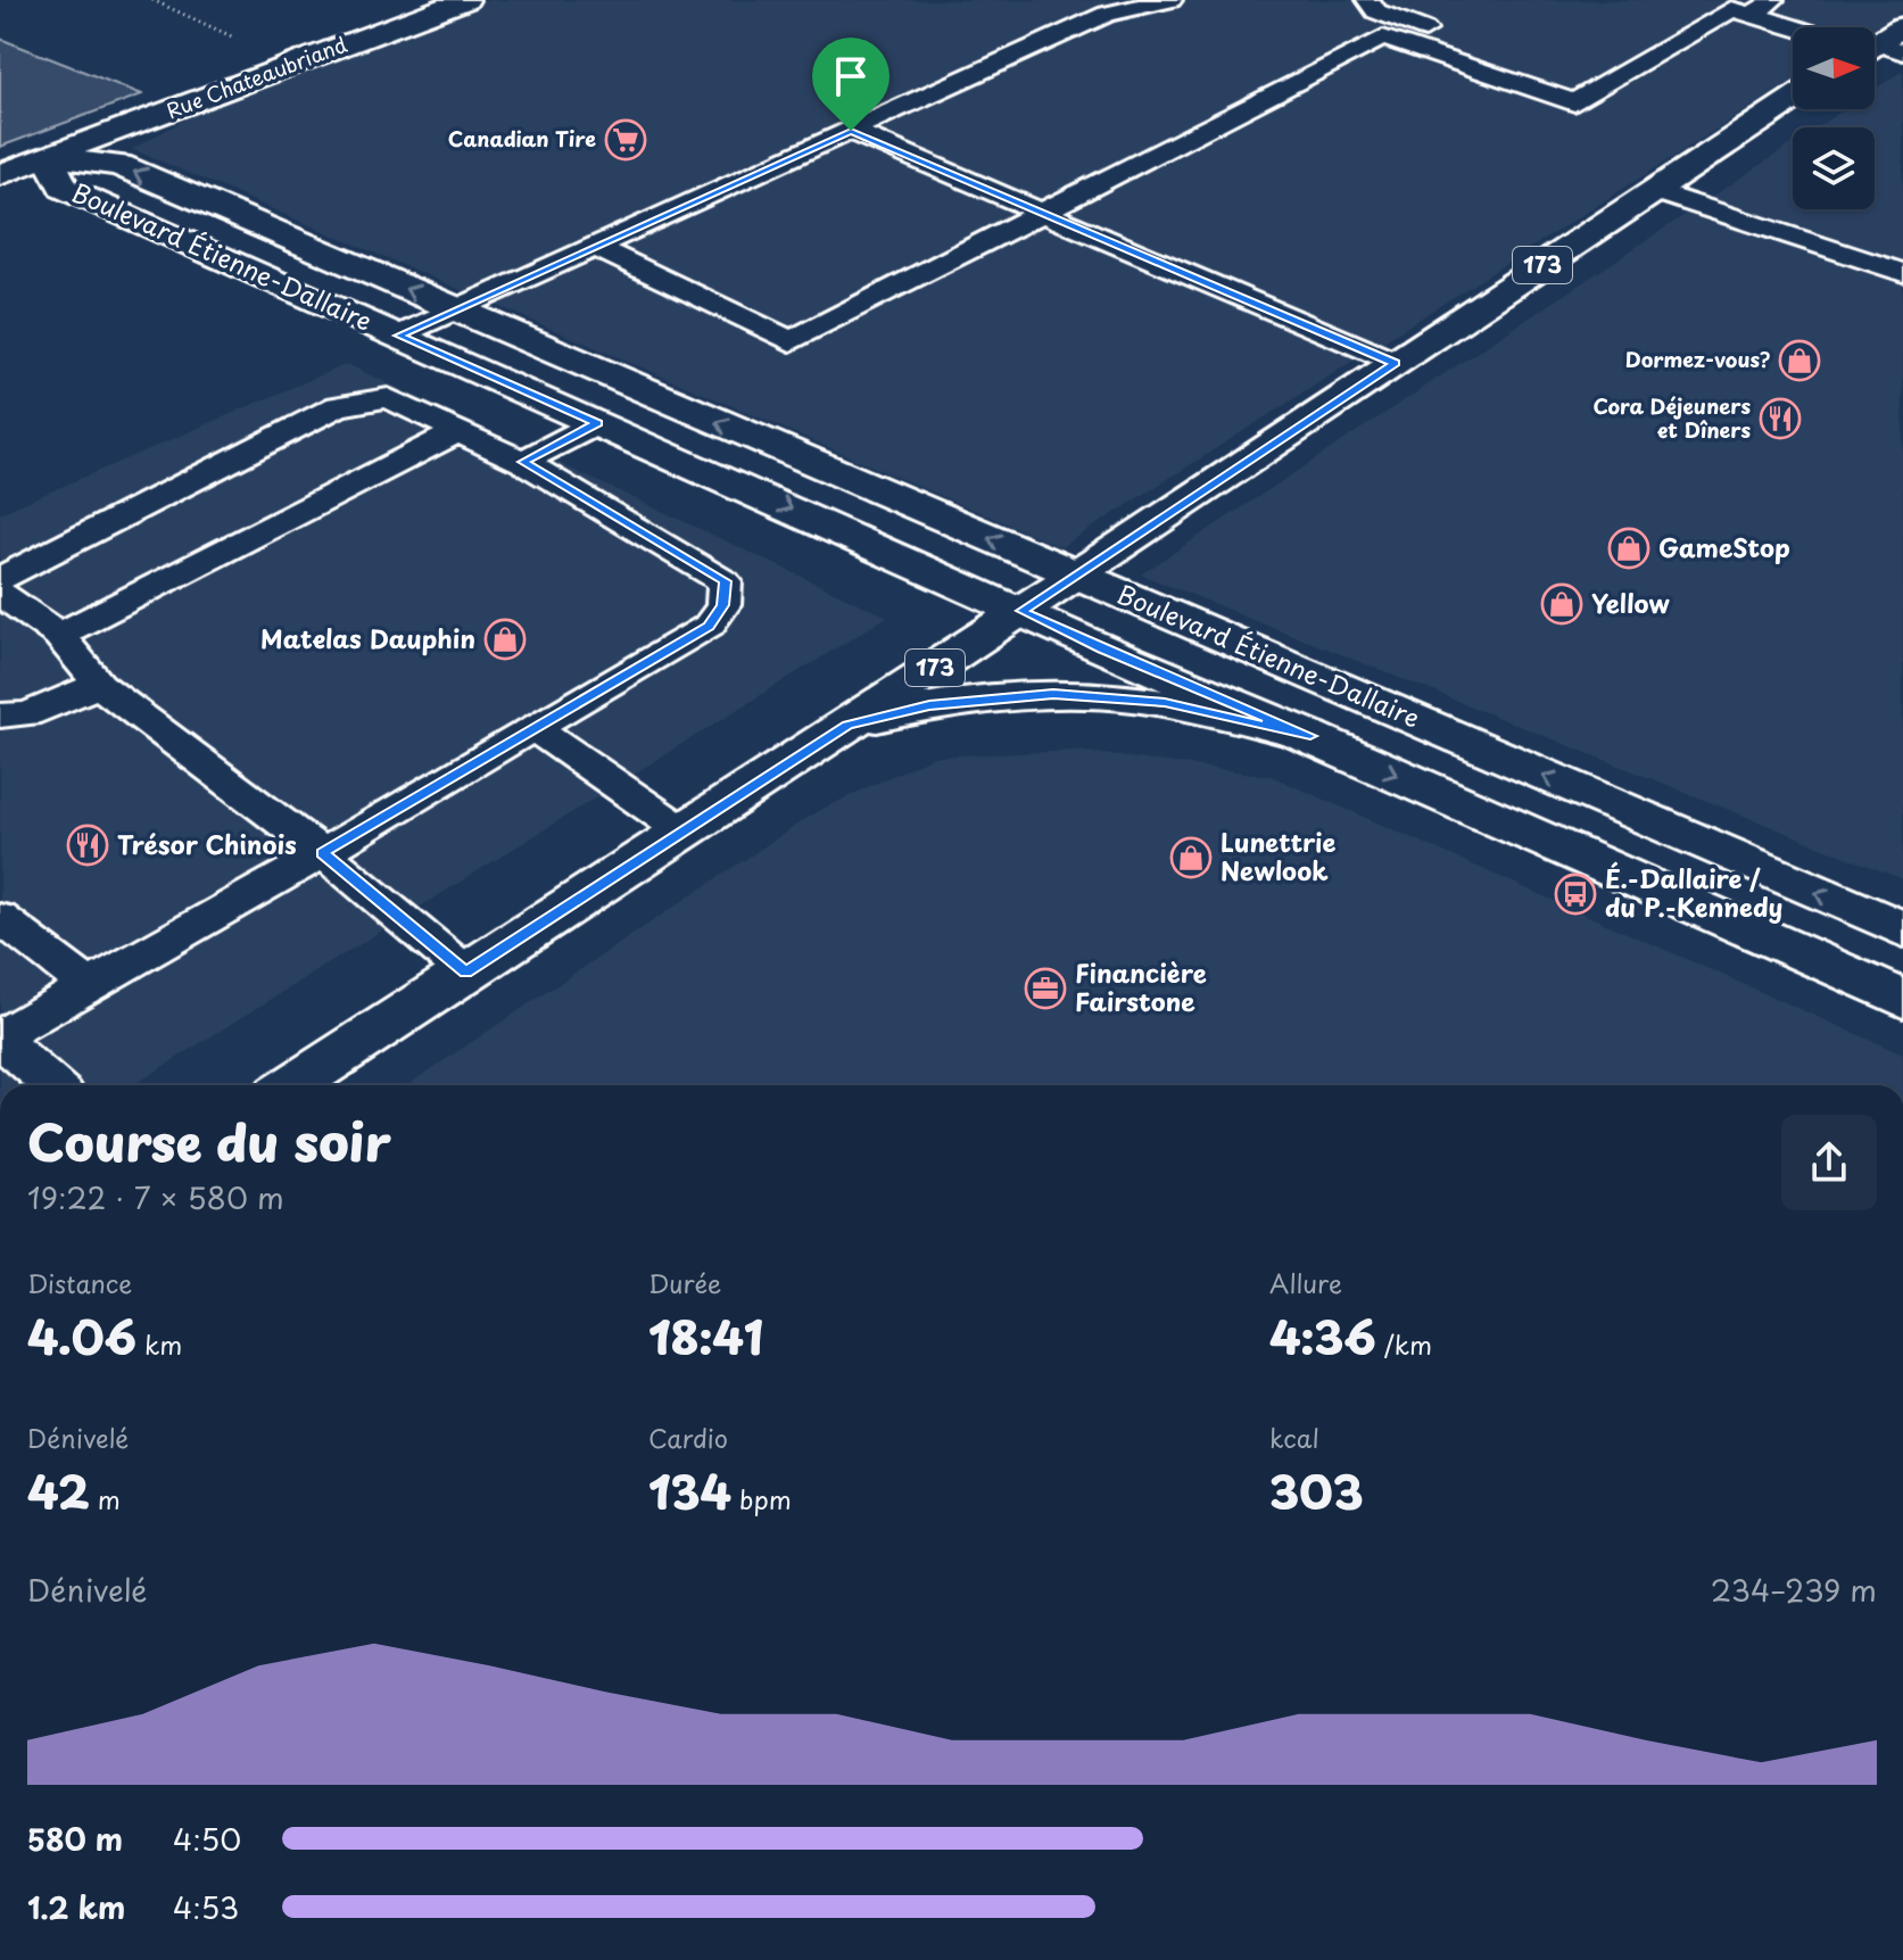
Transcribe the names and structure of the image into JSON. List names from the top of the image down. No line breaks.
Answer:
{"streets":{"street":["Rue Chateaubriand","Boulevard Étienne-Dallaire","173"]},"crossings":[["Rue Chateaubriand","Boulevard Étienne-Dallaire"],["Boulevard Étienne-Dallaire","173"]],"places":{"supermarket":["Canadian Tire"],"shop":["Dormez-vous?","GameStop","Yellow","Matelas Dauphin","Lunettrie Newlook"],"restaurant":["Cora Déjeuners et Dîners","Trésor Chinois"],"bus stop":["É.-Dallaire / du P.-Kennedy"],"office":["Financière Fairstone"]},"north":"right","page":{"heading":["Course du soir","19:22 · 7 × 580 m"],"stats":[["Distance","4.06 km"],["Durée","18:41"],["Allure","4:36 /km"],["Dénivelé","42 m"],["Cardio","134 bpm"],["kcal","303"]],"chart":["Dénivelé","234–239 m"],"list":[{"name":"580 m","note":"4:50"},{"name":"1.2 km","note":"4:53"}]}}
